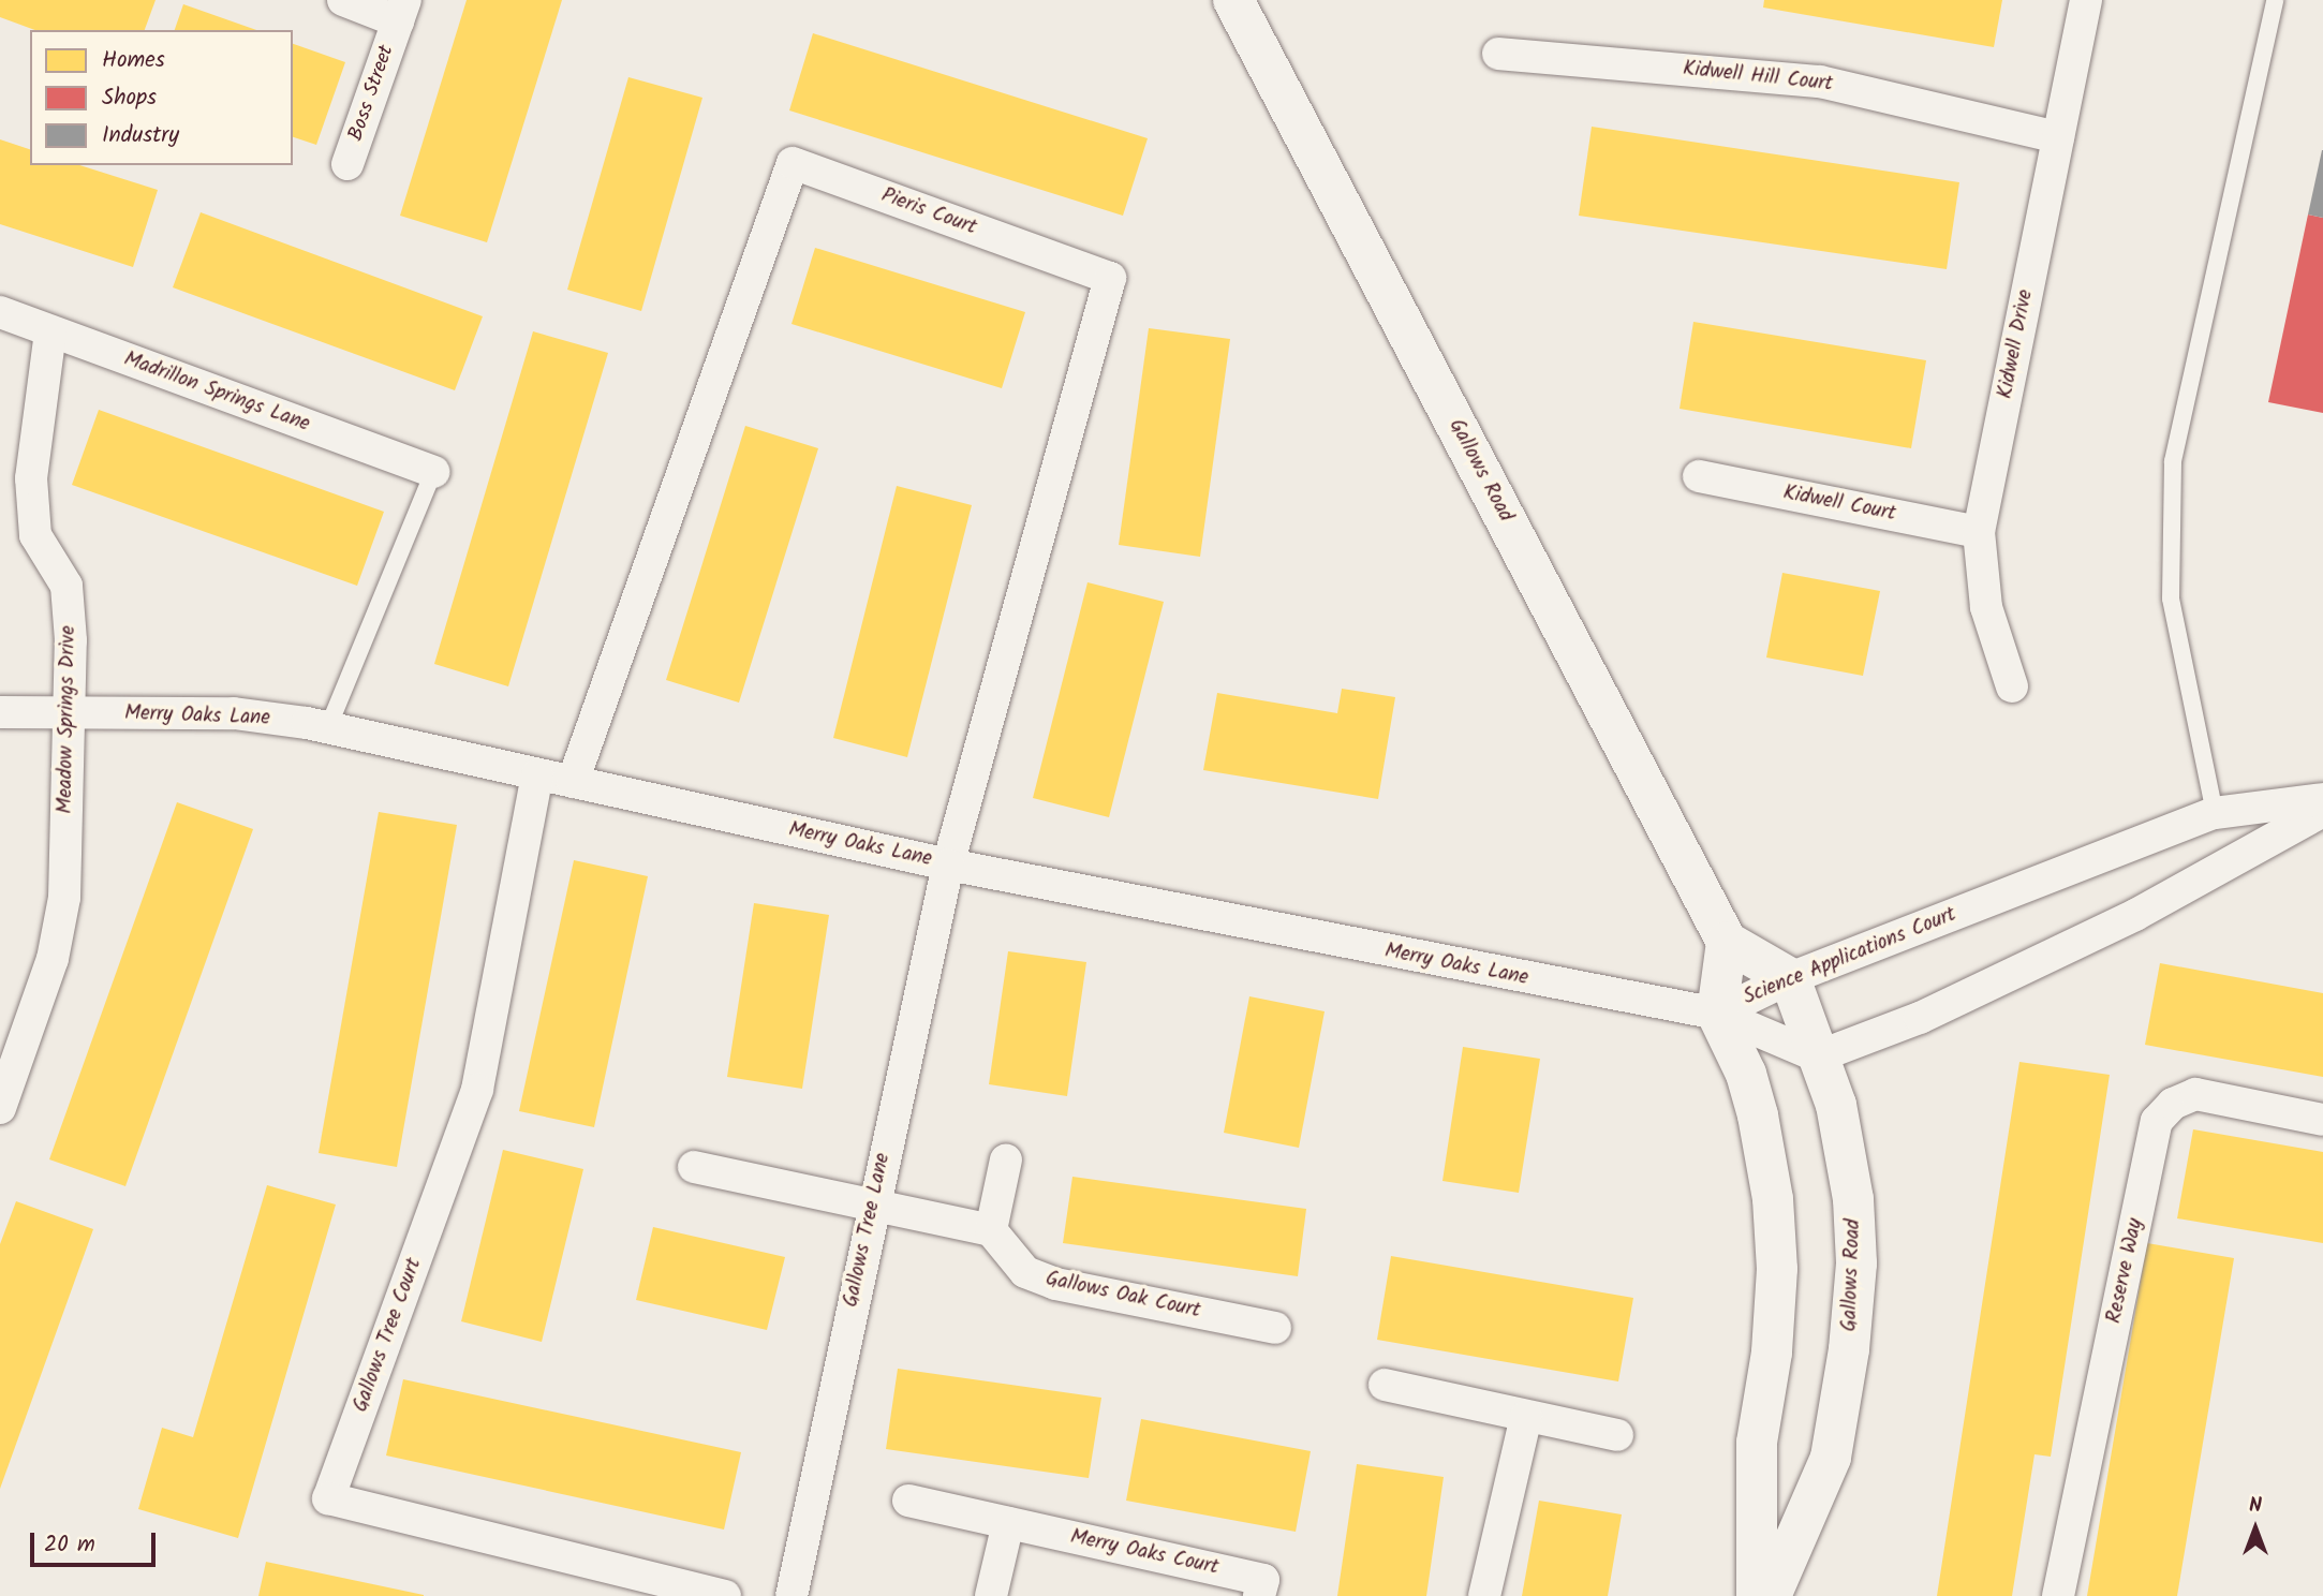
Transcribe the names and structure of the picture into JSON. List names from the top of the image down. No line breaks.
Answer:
{"streets":{"main road":["Gallows Road"],"street":["Kidwell Hill Court","Boss Street","Pieris Court","Kidwell Drive","Madrillon Springs Lane","Kidwell Court","Merry Oaks Lane","Meadow Springs Drive","Science Applications Court","Gallows Tree Lane","Reserve Way","Gallows Oak Court","Gallows Tree Court","Merry Oaks Court"]},"crossings":[["Kidwell Hill Court","Kidwell Drive"],["Pieris Court","Merry Oaks Lane"],["Pieris Court","Gallows Tree Lane"],["Kidwell Drive","Kidwell Court"],["Madrillon Springs Lane","Meadow Springs Drive"],["Gallows Road","Science Applications Court"],["Merry Oaks Lane","Meadow Springs Drive"],["Merry Oaks Lane","Science Applications Court"],["Merry Oaks Lane","Gallows Tree Lane"],["Merry Oaks Lane","Gallows Tree Court"]],"legend":["Homes","Shops","Industry"],"scale_bar":"20 m","north":"top"}
